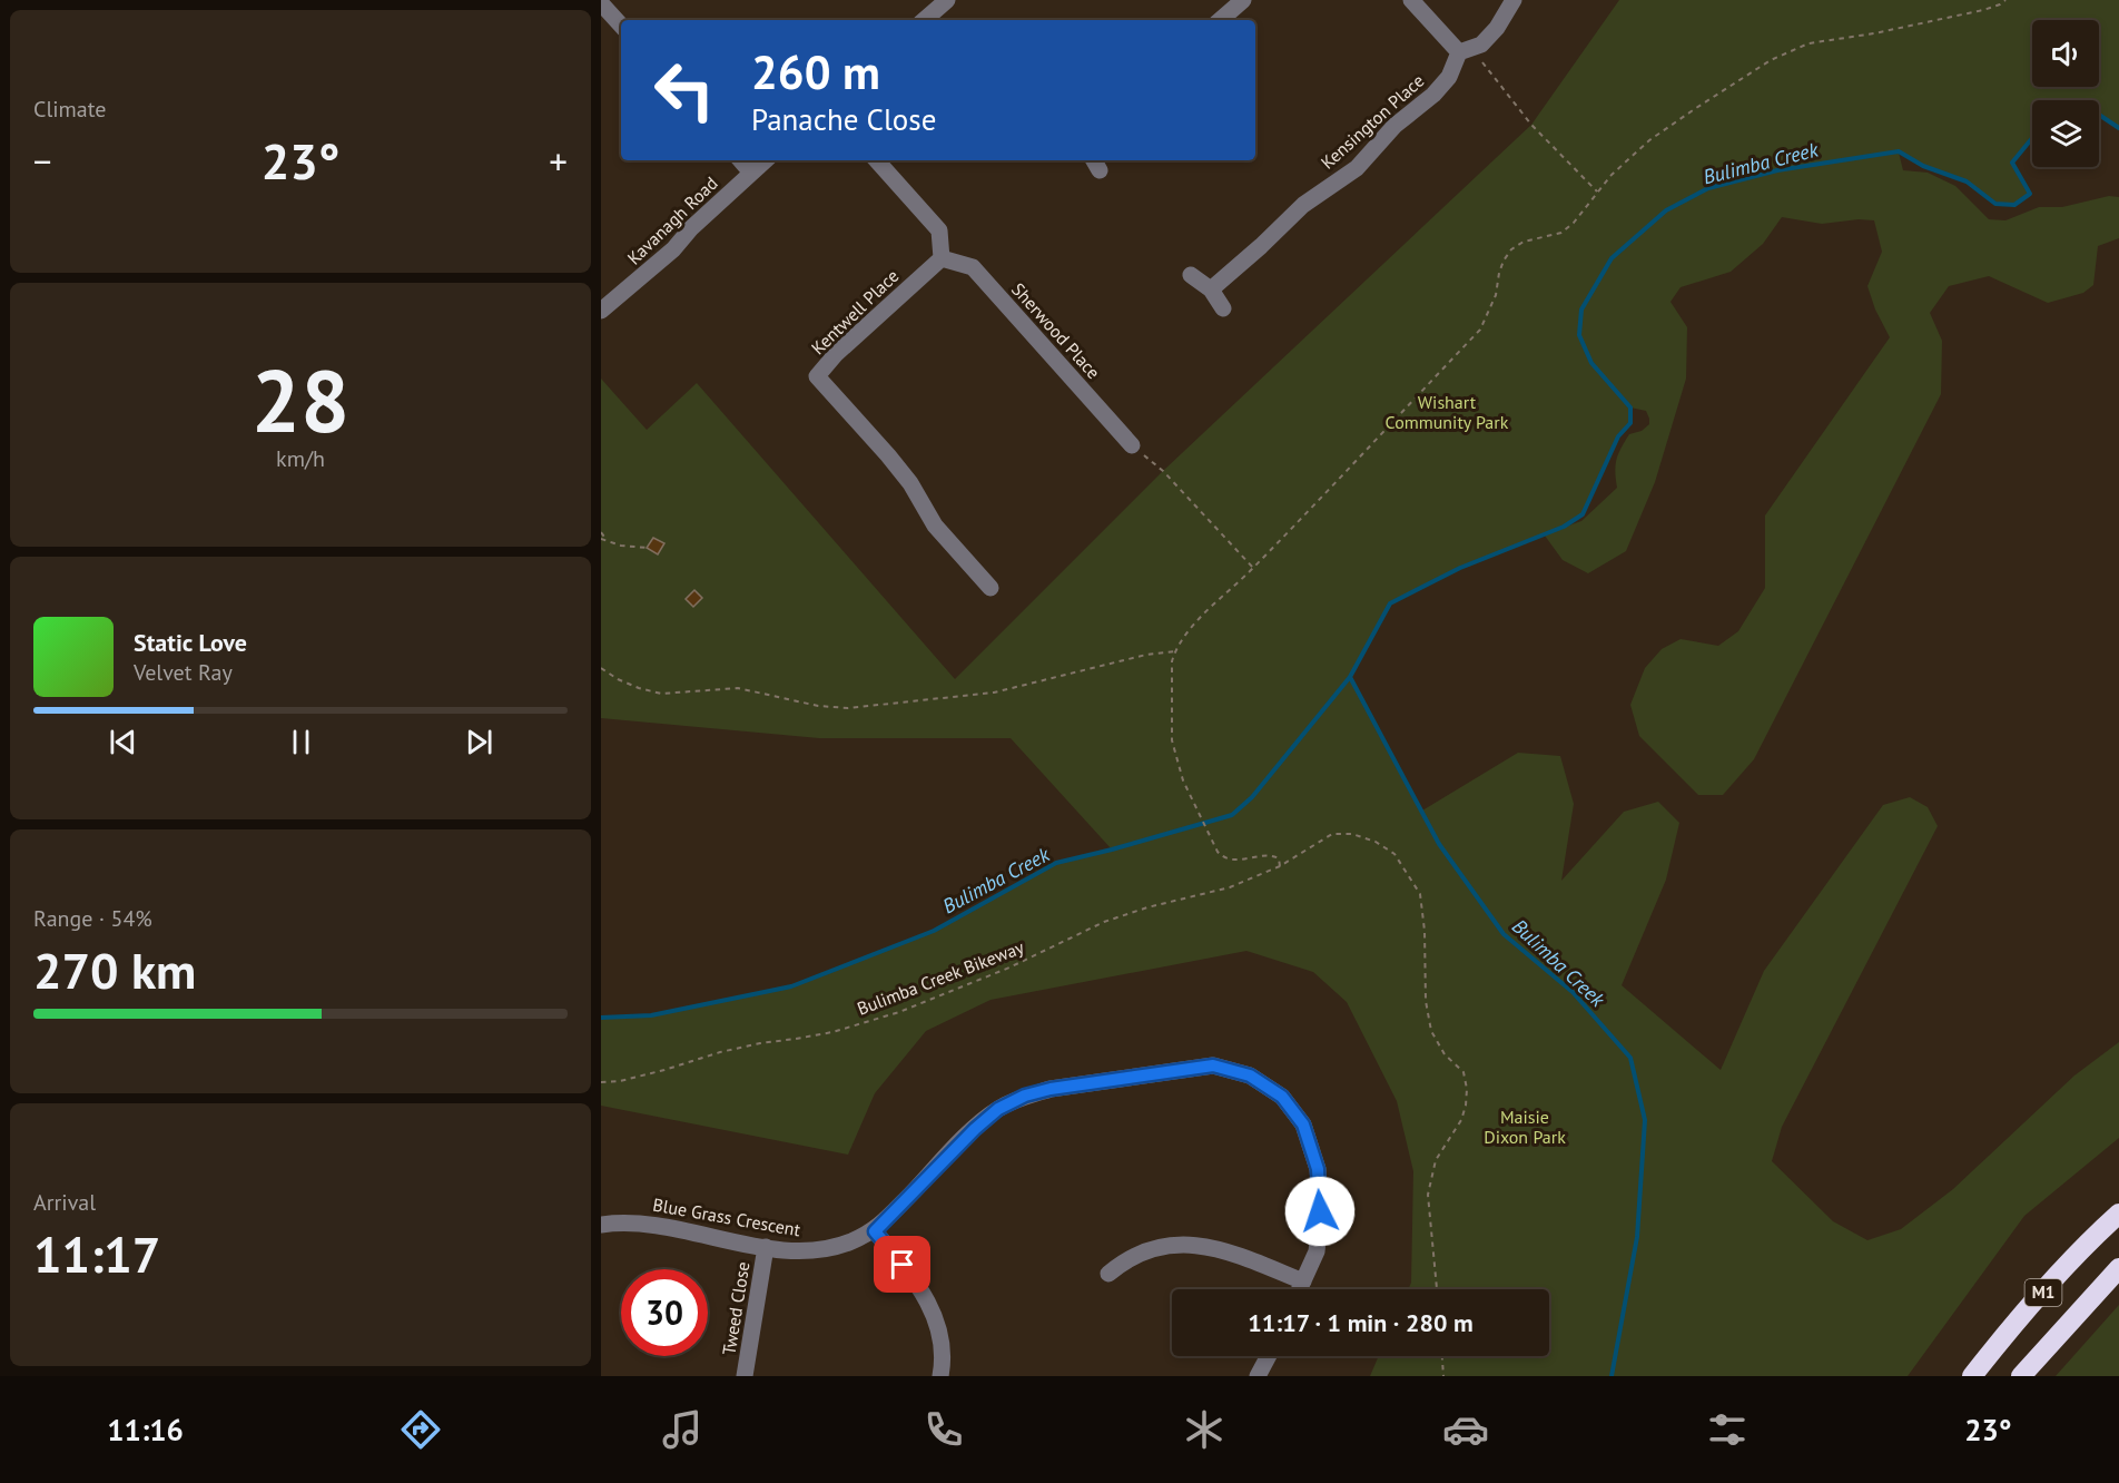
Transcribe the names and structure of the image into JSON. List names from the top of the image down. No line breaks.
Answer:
{"streets":{"highway":["M1"],"street":["Kensington Place","Kavanagh Road","Kentwell Place","Sherwood Place","Blue Grass Crescent","Tweed Close"],"path":["Bulimba Creek Bikeway"]},"crossings":[["Kentwell Place","Sherwood Place"],["Blue Grass Crescent","Tweed Close"]],"water":["Bulimba Creek"],"parks":["Wishart Community Park","Maisie Dixon Park"],"page":{"tile":["Climate",["28","km/h"],["Range · 54%","270 km"],["Arrival","11:17"]],"turn":["260 m","Panache Close"],"heat":["−","23°","+"],"song":["Static Love","Velvet Ray"],"limit":"30","trip":"11:17 · 1 min · 280 m","tabs":["11:16","23°"]}}
